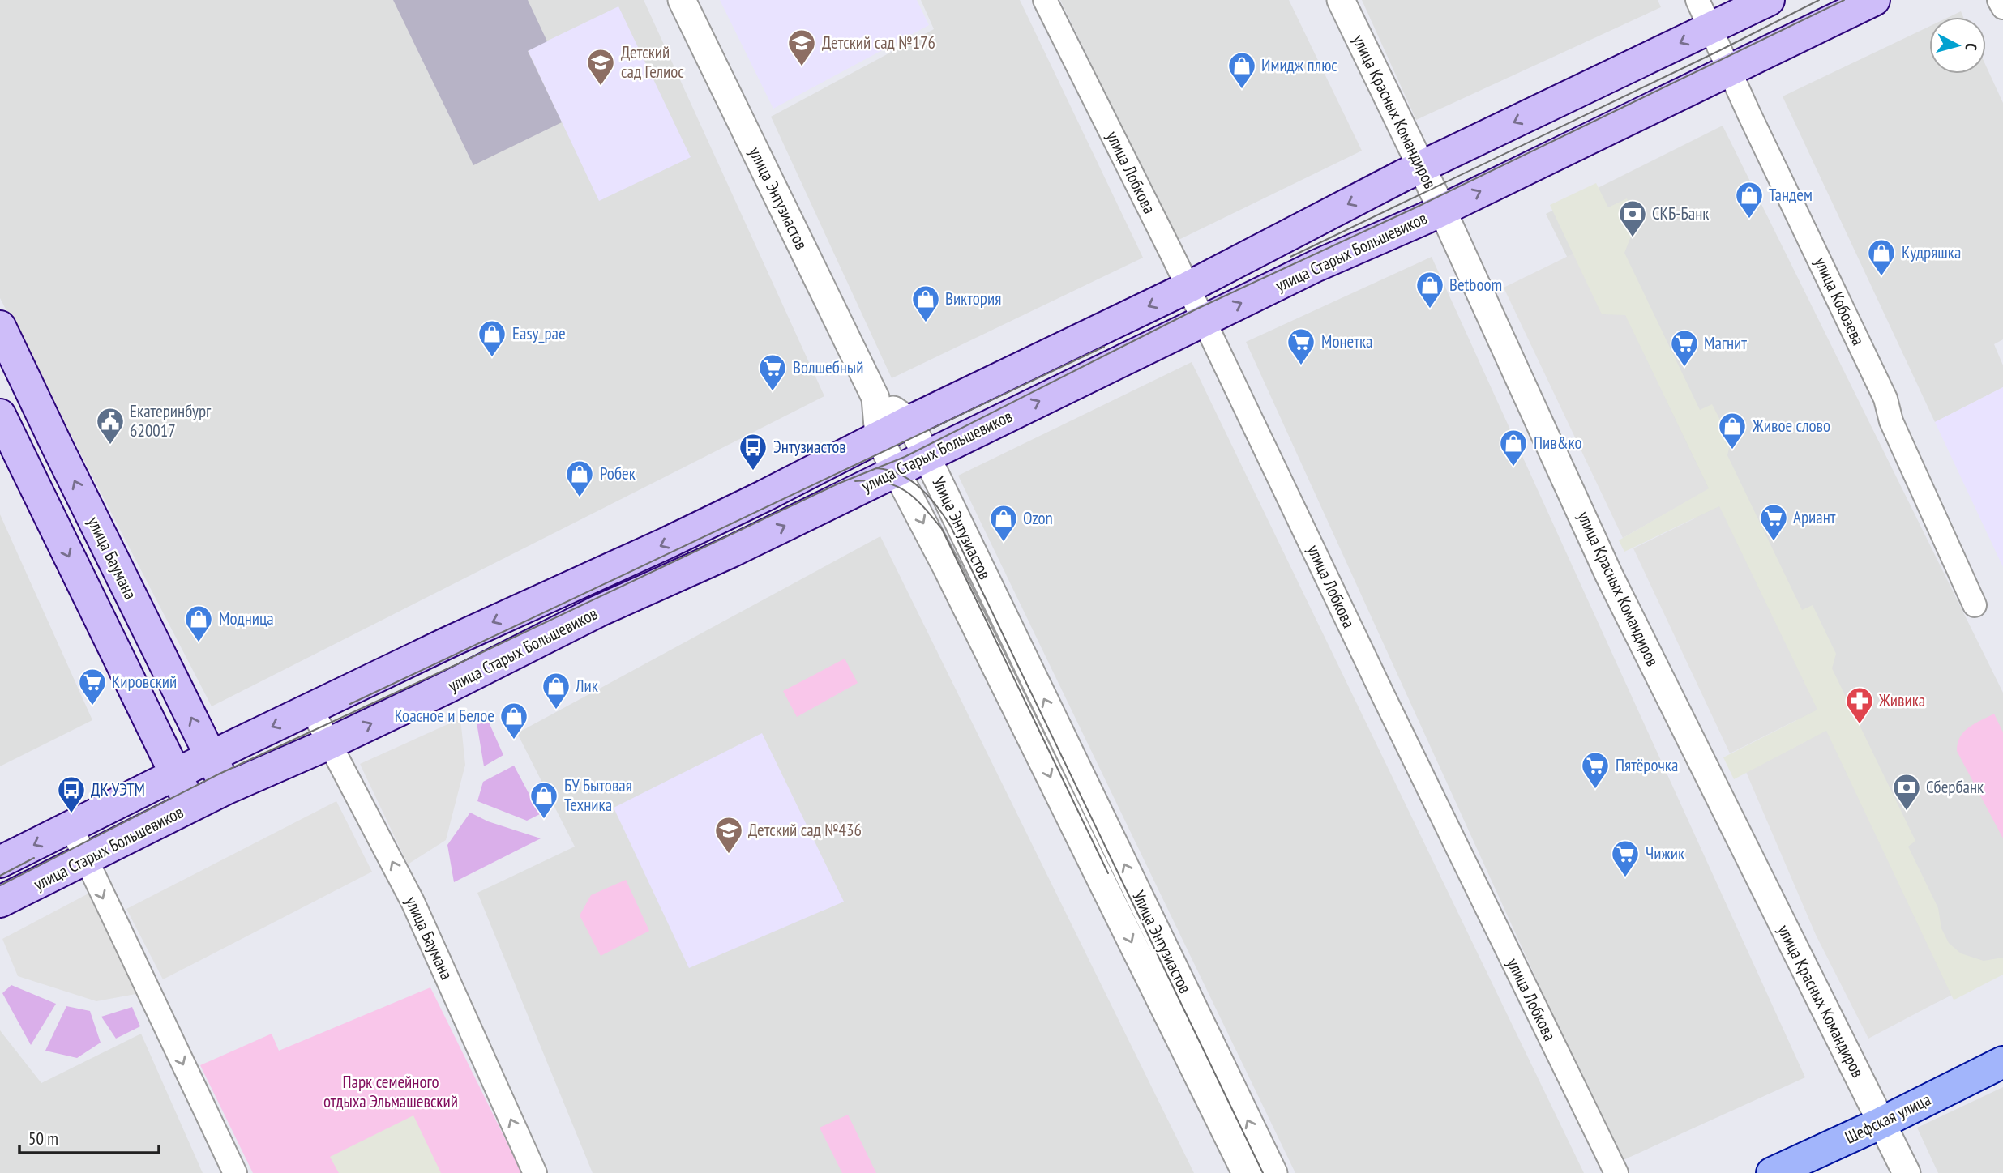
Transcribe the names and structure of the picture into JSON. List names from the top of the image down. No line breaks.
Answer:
{"streets":{"main road":["улица Старых Большевиков","улица Баумана","Шефская улица"],"street":["улица Красных Командиров","улица Лобкова","улица Энтузиастов","улица Кобозева","Улица Энтузиастов"]},"crossings":[["улица Красных Командиров","улица Старых Большевиков"],["улица Красных Командиров","Шефская улица"],["улица Лобкова","улица Старых Большевиков"],["улица Энтузиастов","Улица Энтузиастов"],["улица Старых Большевиков","улица Кобозева"],["улица Старых Большевиков","Улица Энтузиастов"],["улица Старых Большевиков","улица Баумана"]],"parks":["Парк семейного отдыха Эльмашевский"],"places":{"school or university":["Детский сад №176","Детский сад Гелиос","Детский сад №436"],"shop":["Имидж плюс","Тандем","Кудряшка","Betboom","Виктория","Easy_pae","Живое слово","Пив&ко","Робек","Ozon","Модница","Лик","Коасное и Белое","БУ Бытовая Техника"],"bank":["СКБ-Банк","Сбербанк"],"supermarket":["Монетка","Магнит","Волшебный","Ариант","Кировский","Пятёрочка","Чижик"],"public building":["Екатеринбург 620017"],"bus stop":["Энтузиастов","ДК УЭТМ"],"pharmacy":["Живика"]},"scale_bar":"50 m","north":"right"}
